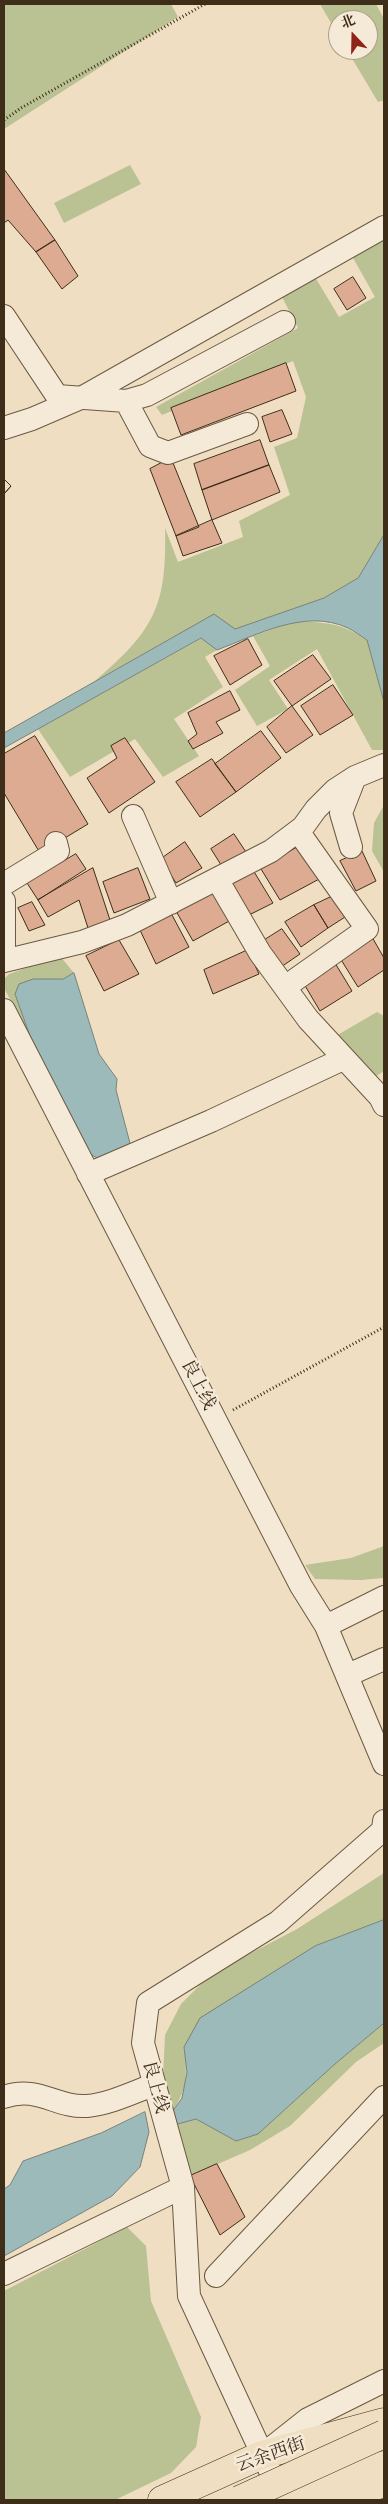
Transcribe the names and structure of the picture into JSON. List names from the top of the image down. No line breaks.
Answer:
{"streets":{"main road":["云余西街"],"street":["良上线"]},"crossings":[["良上线","云余西街"]],"north":"top"}
